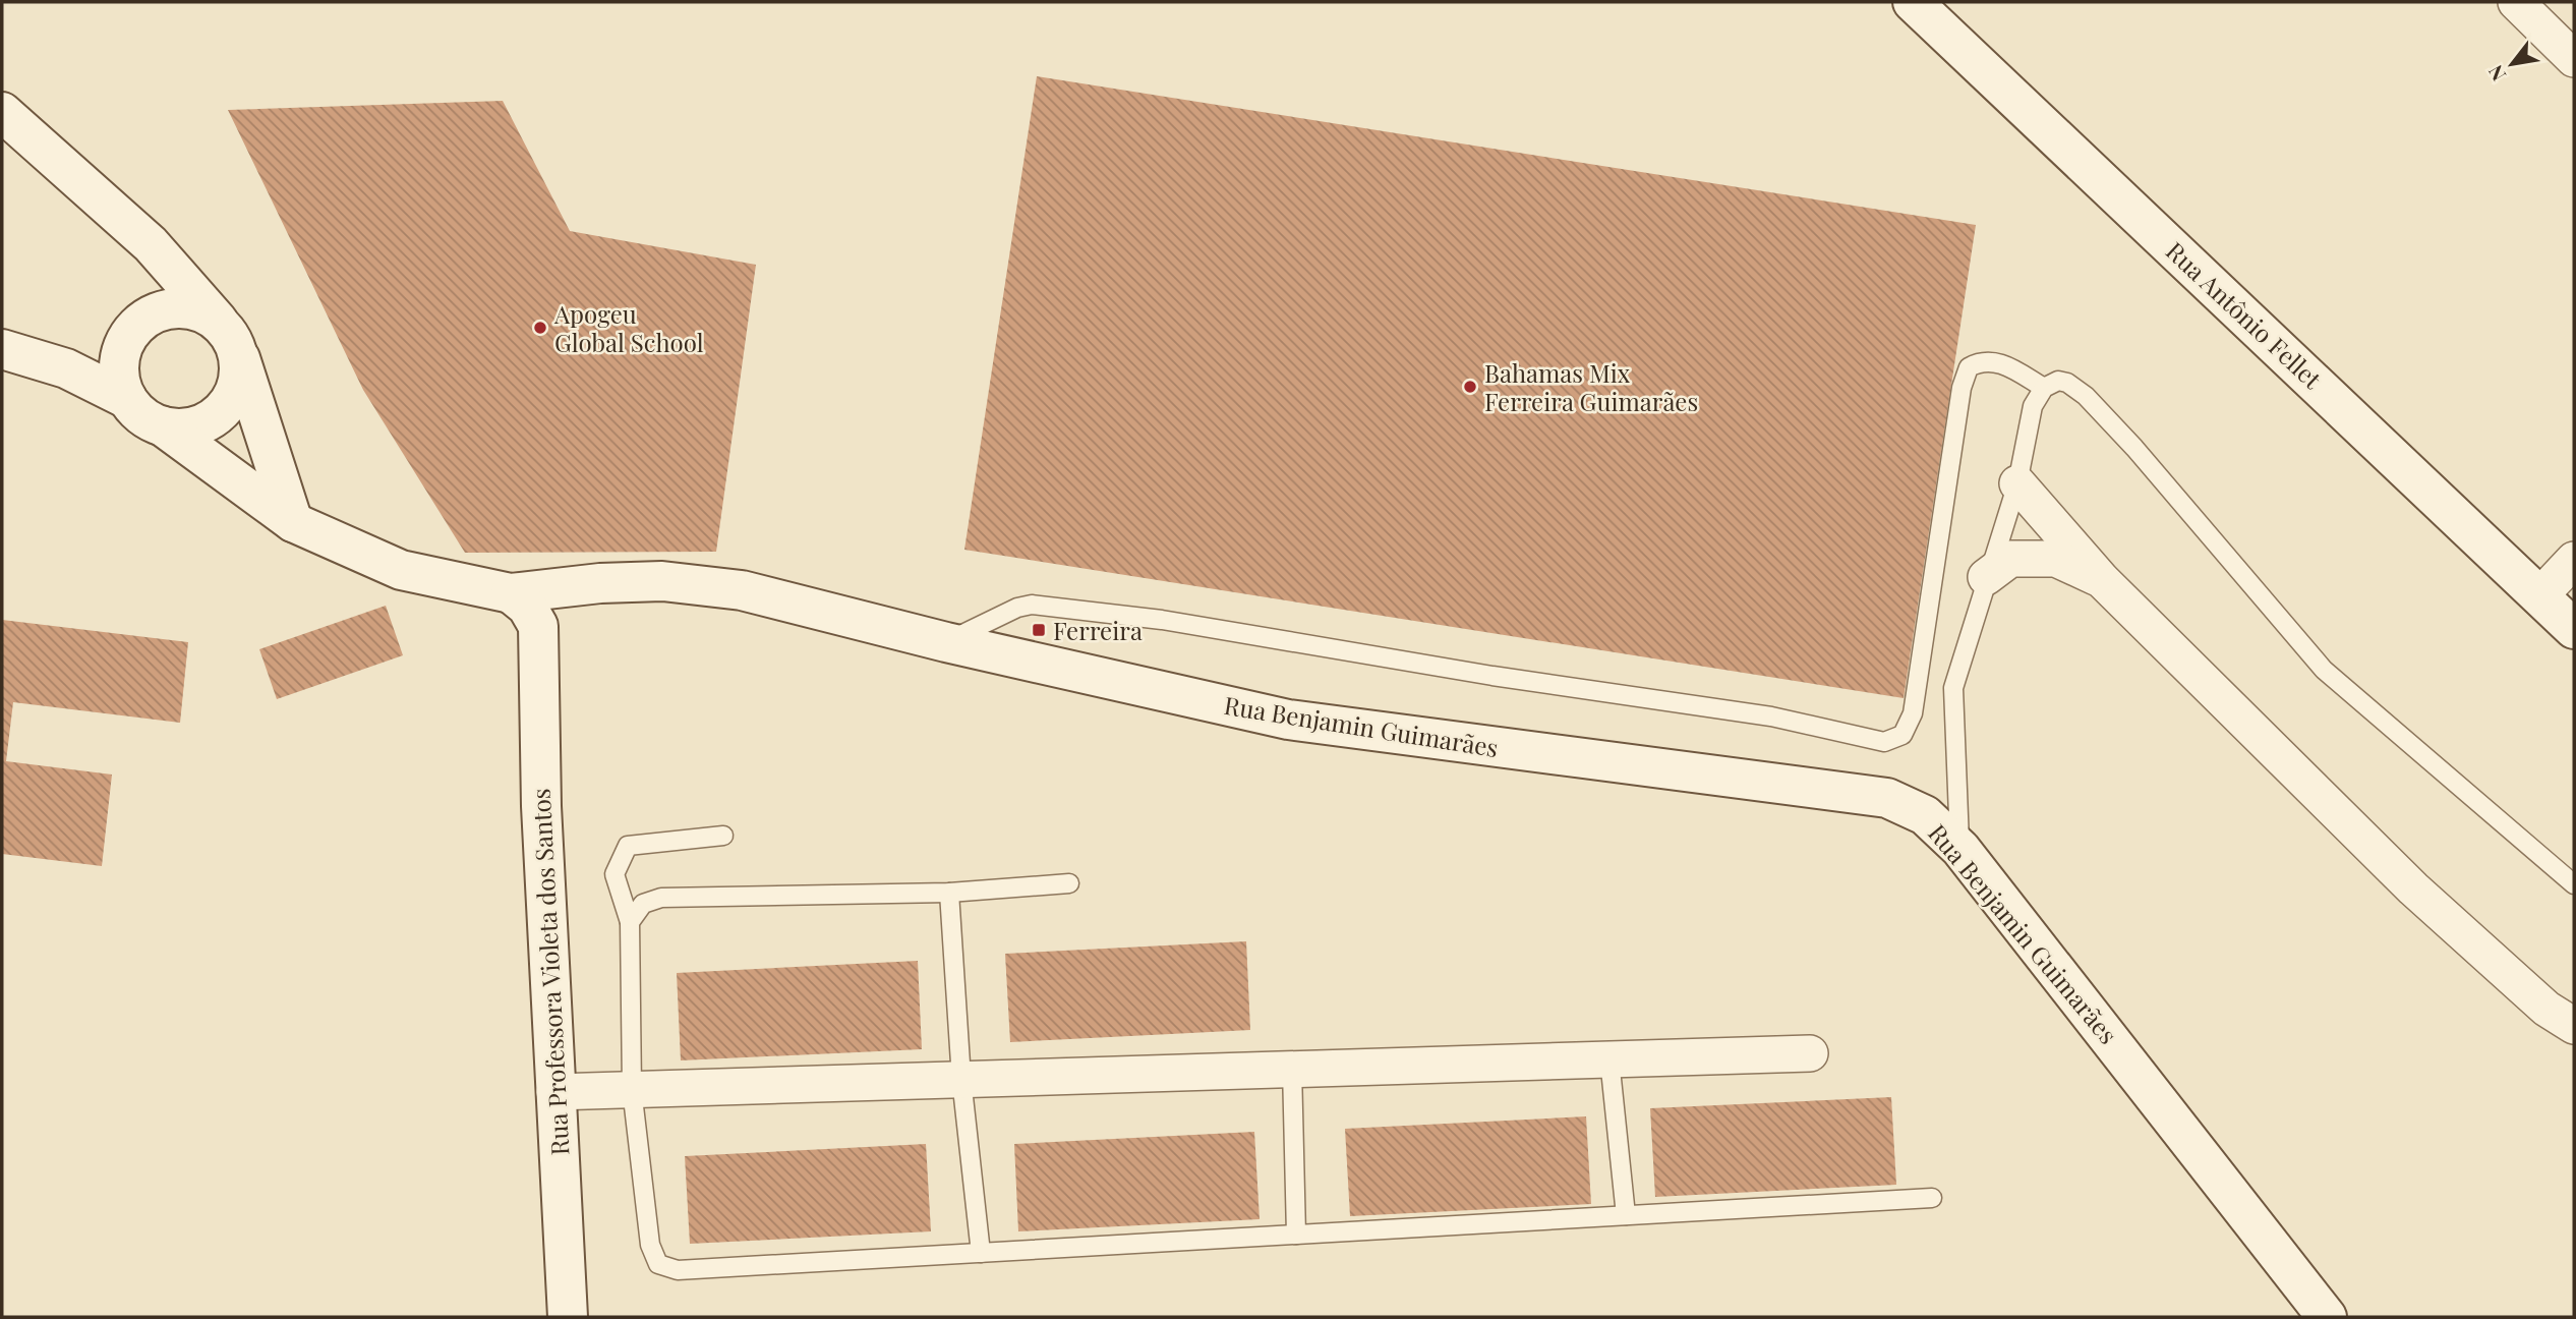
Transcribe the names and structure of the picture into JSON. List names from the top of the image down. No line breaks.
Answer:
{"streets":{"street":["Rua Antônio Fellet","Rua Benjamin Guimarães","Rua Professora Violeta dos Santos"]},"places":{"other":["Apogeu Global School","Bahamas Mix Ferreira Guimarães"],"transit":["Ferreira"]},"north":"bottom left"}
